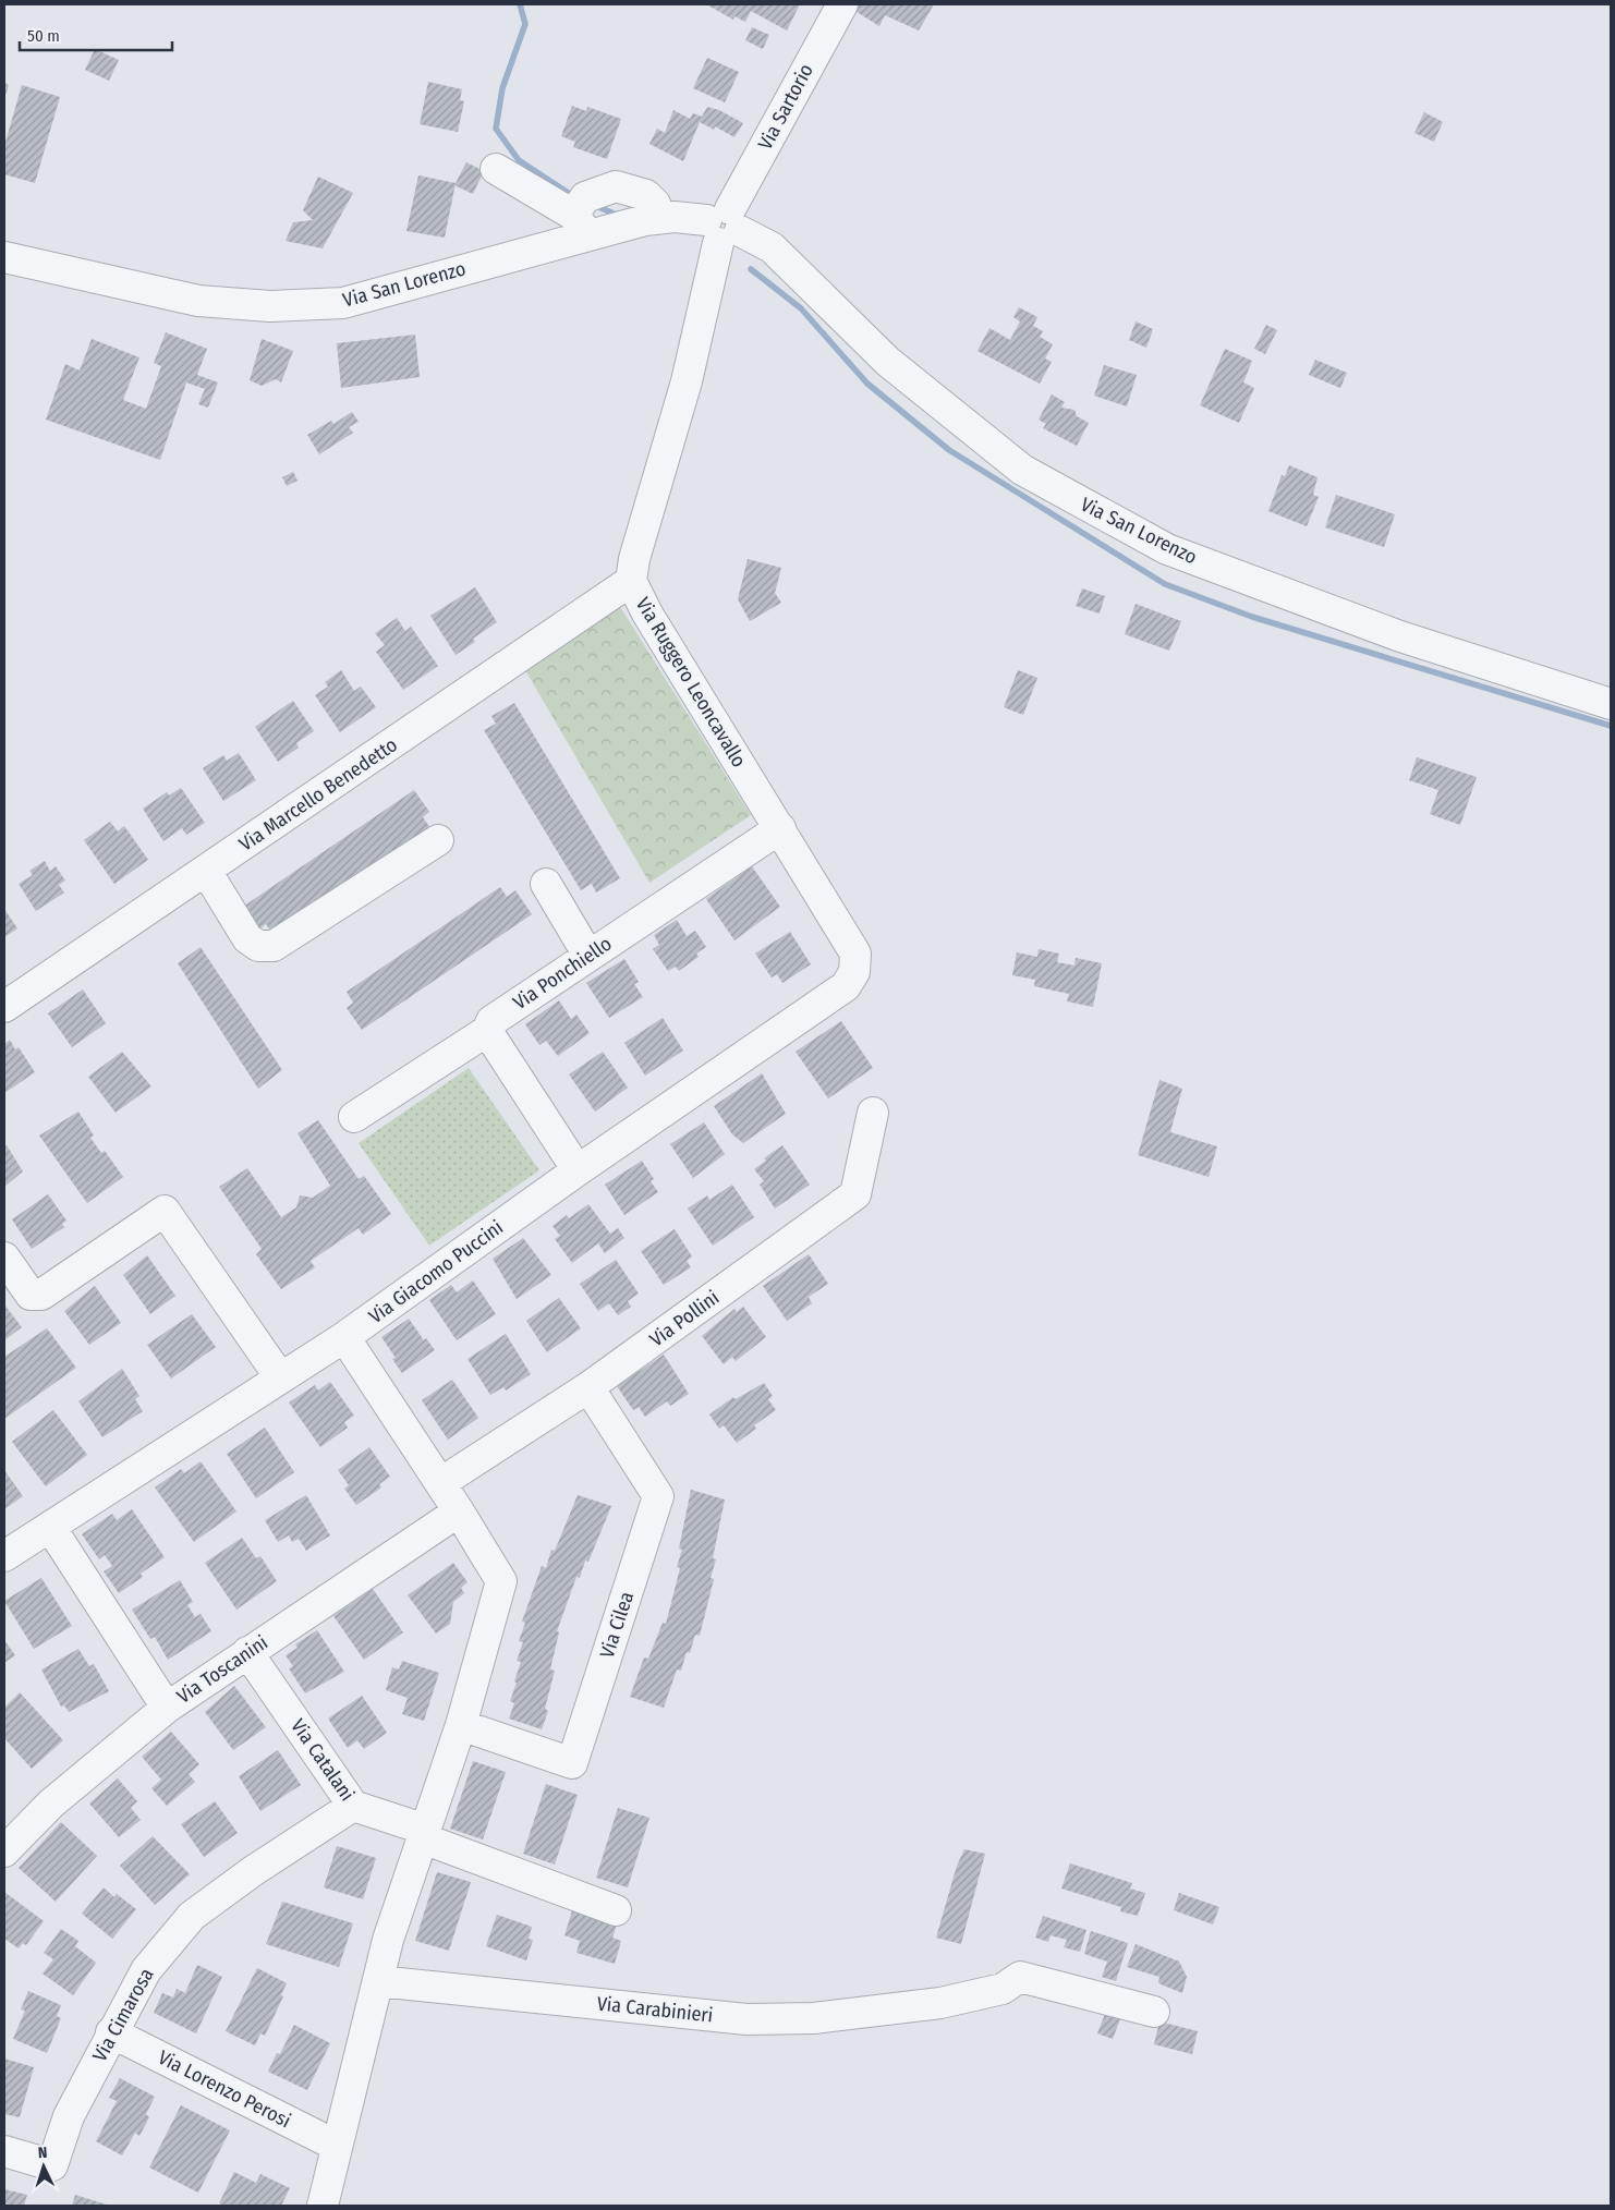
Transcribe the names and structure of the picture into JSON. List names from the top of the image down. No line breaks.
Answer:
{"streets":{"street":["Via Sartorio","Via San Lorenzo","Via Ruggero Leoncavallo","Via Marcello Benedetto","Via Ponchiello","Via Giacomo Puccini","Via Pollini","Via Cilea","Via Toscanini","Via Catalani","Via Carabinieri","Via Cimarosa","Via Lorenzo Perosi"]},"crossings":[["Via Sartorio","Via San Lorenzo"],["Via Sartorio","Via Ruggero Leoncavallo"],["Via San Lorenzo","Via Ruggero Leoncavallo"],["Via Ruggero Leoncavallo","Via Marcello Benedetto"],["Via Ruggero Leoncavallo","Via Ponchiello"],["Via Ruggero Leoncavallo","Via Giacomo Puccini"],["Via Pollini","Via Cilea"],["Via Toscanini","Via Catalani"],["Via Catalani","Via Cimarosa"],["Via Cimarosa","Via Lorenzo Perosi"]],"scale_bar":"50 m","north":"top"}
